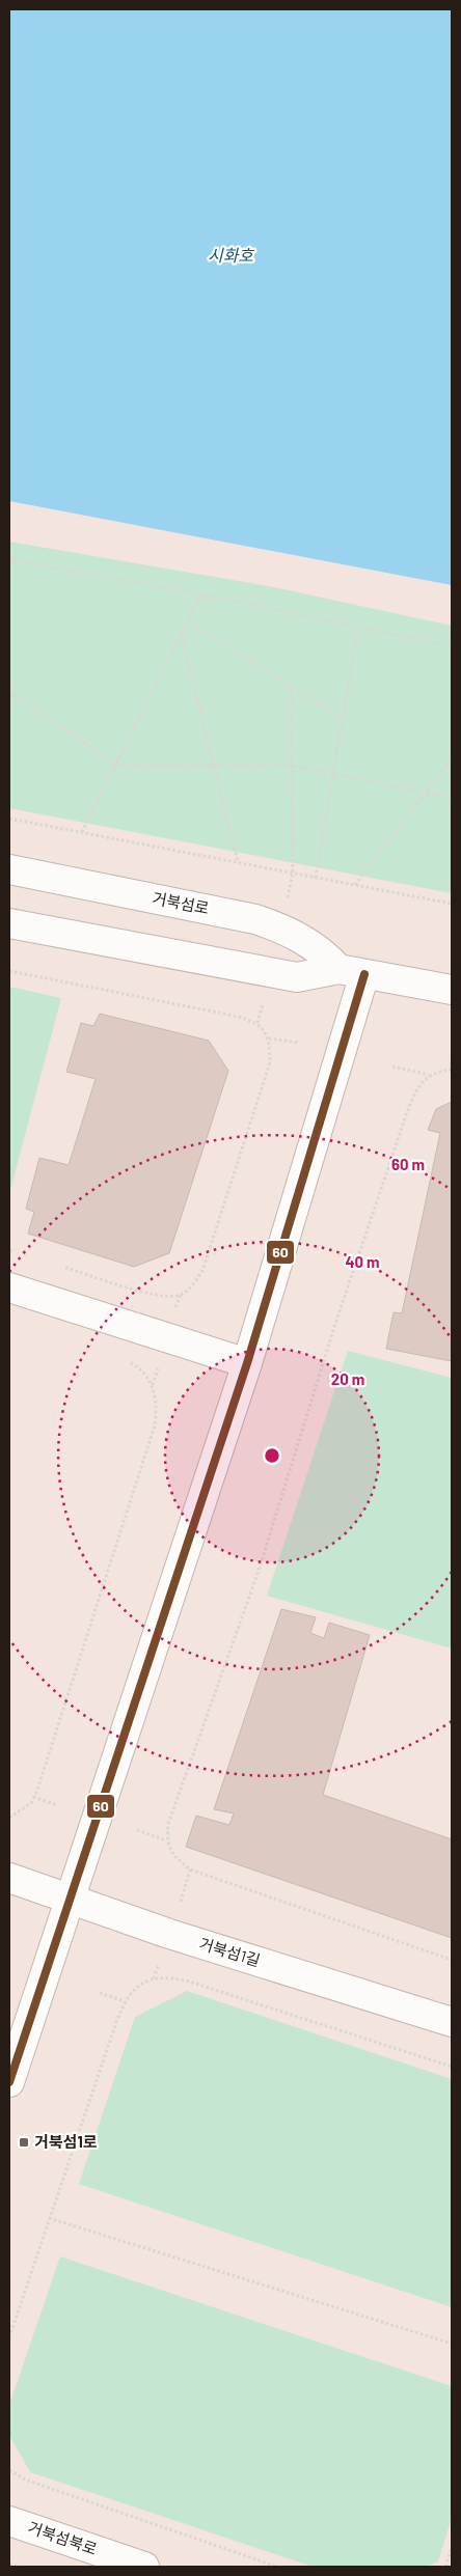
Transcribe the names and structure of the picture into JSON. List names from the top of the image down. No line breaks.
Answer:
{"streets":{"street":["거북섬로","거북섬1길","거북섬북로"]},"water":["시화호"],"places":{"transit":["거북섬1로"]},"lines":["transit line 60"],"rings":["60 m","40 m","20 m"]}
